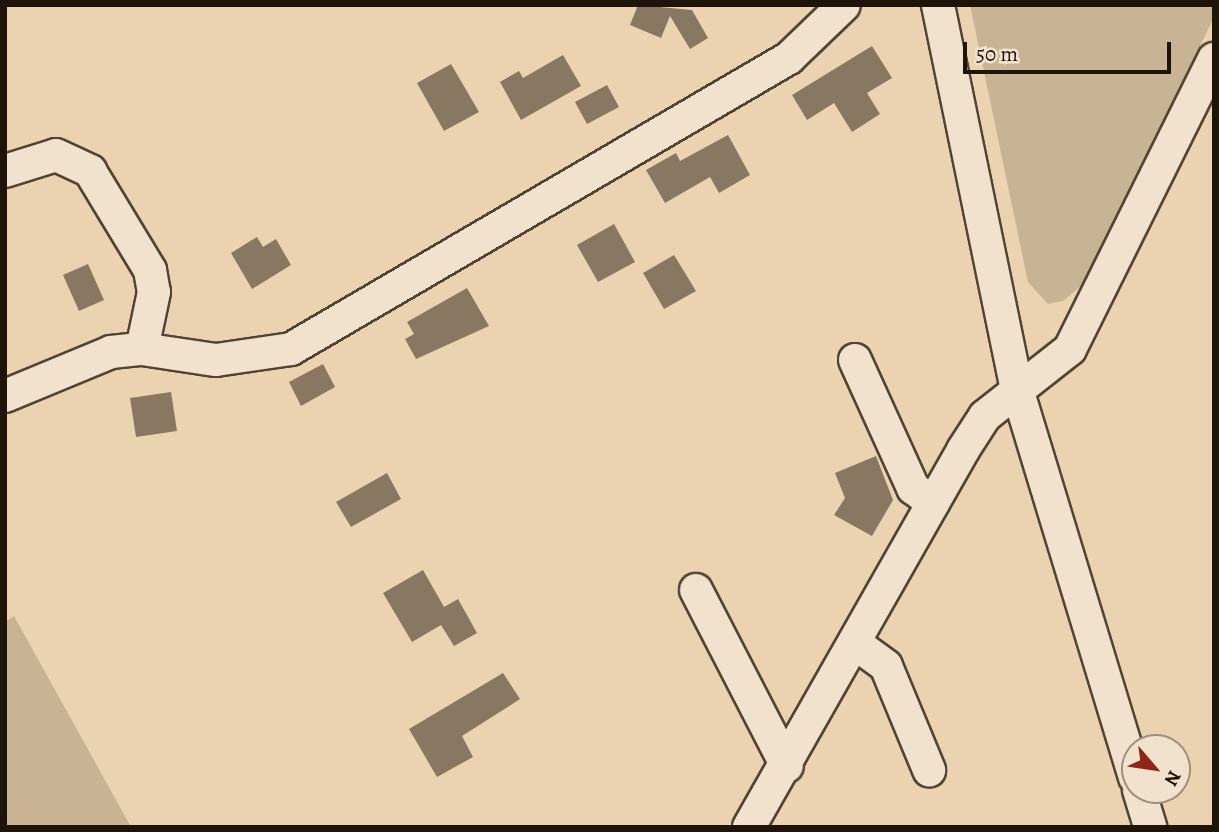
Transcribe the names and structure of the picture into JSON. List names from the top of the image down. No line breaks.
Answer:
{"scale_bar":"50 m","north":"bottom right"}
